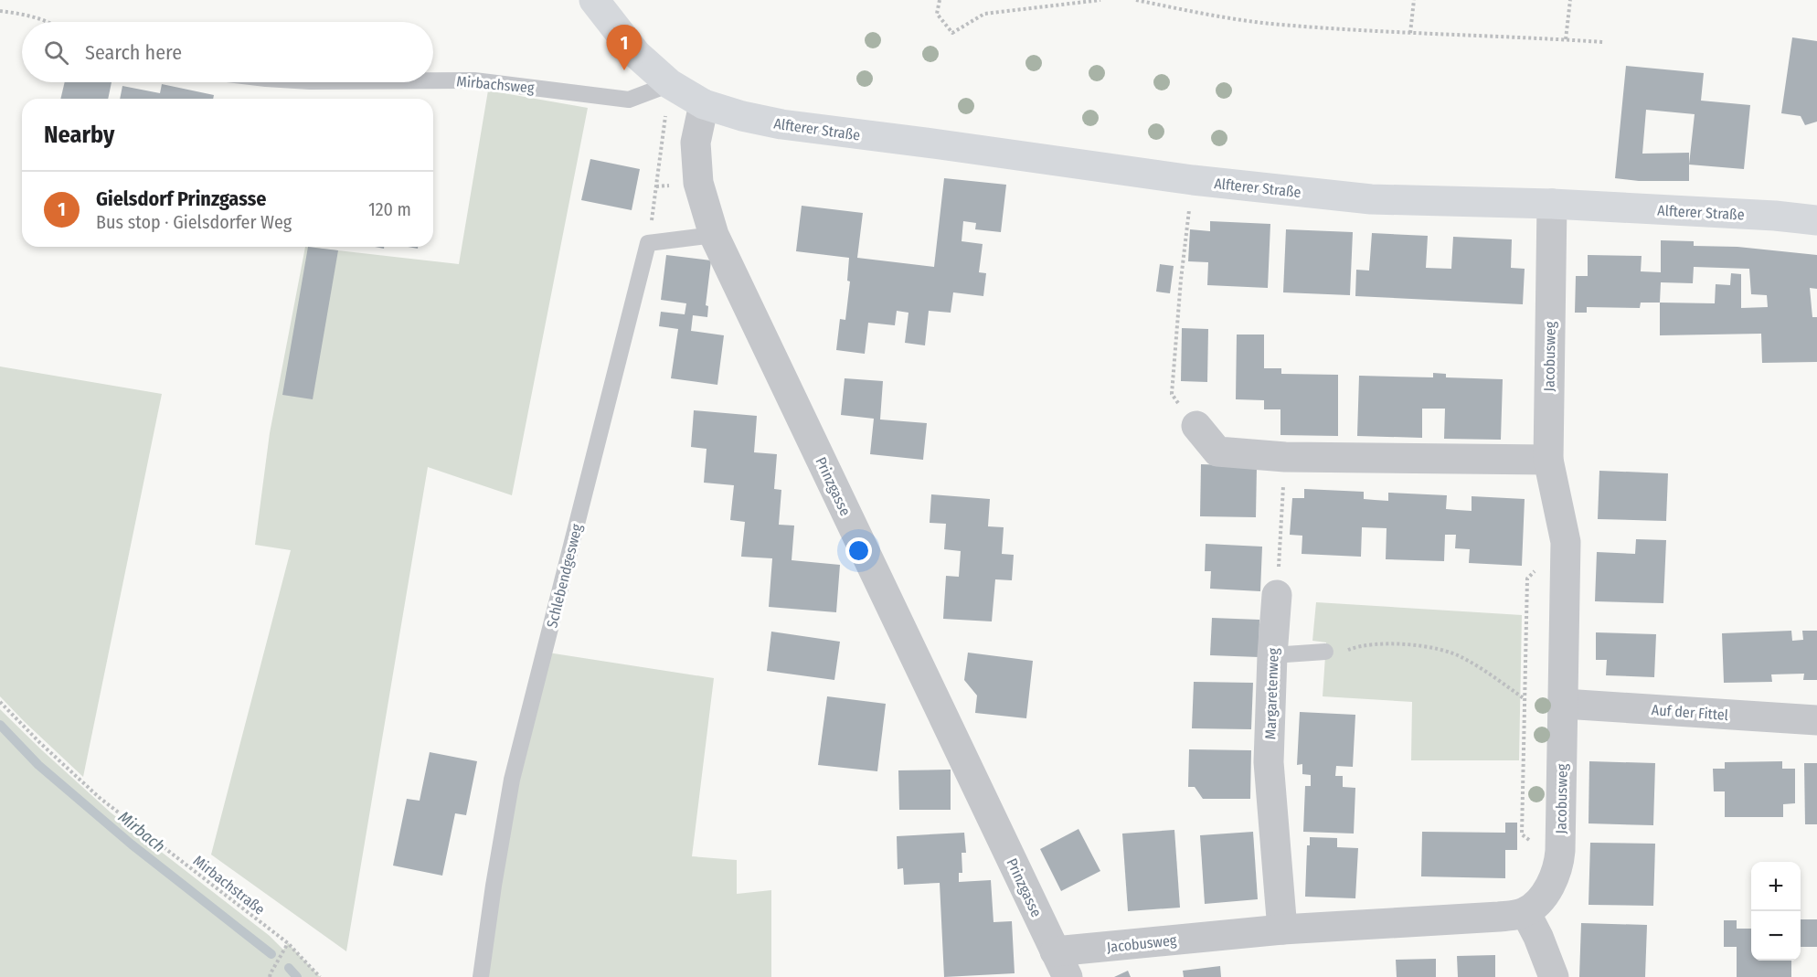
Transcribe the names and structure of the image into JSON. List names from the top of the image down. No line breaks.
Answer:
{"streets":{"street":["Alfterer Straße","Jacobusweg","Prinzgasse","Margaretenweg","Auf der Fittel"],"lane":["Mirbachsweg","Schlebendgesweg"],"path":["Mirbachstraße"]},"crossings":[["Mirbachsweg","Alfterer Straße"],["Alfterer Straße","Jacobusweg"],["Alfterer Straße","Prinzgasse"],["Jacobusweg","Prinzgasse"],["Jacobusweg","Margaretenweg"],["Jacobusweg","Auf der Fittel"]],"water":["Mirbach"],"page":{"search":"Search here","pins":"1","heading":"Nearby","list":[{"mark":"1","name":"Gielsdorf Prinzgasse","note":"Bus stop · Gielsdorfer Weg","value":"120 m"}],"map_buttons":["+","−"]}}
